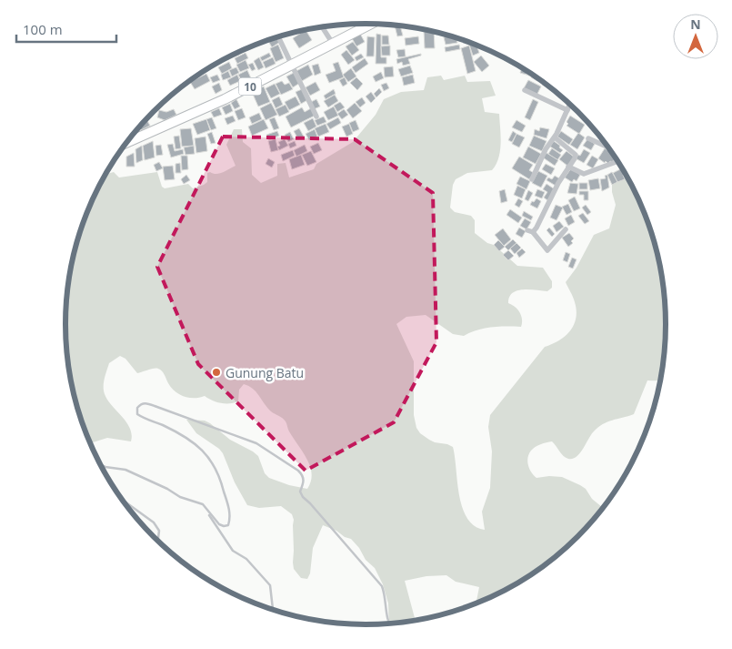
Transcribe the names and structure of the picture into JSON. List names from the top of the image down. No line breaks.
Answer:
{"streets":{"highway":["10"]},"places":["Gunung Batu"],"scale_bar":"100 m","north":"top"}
